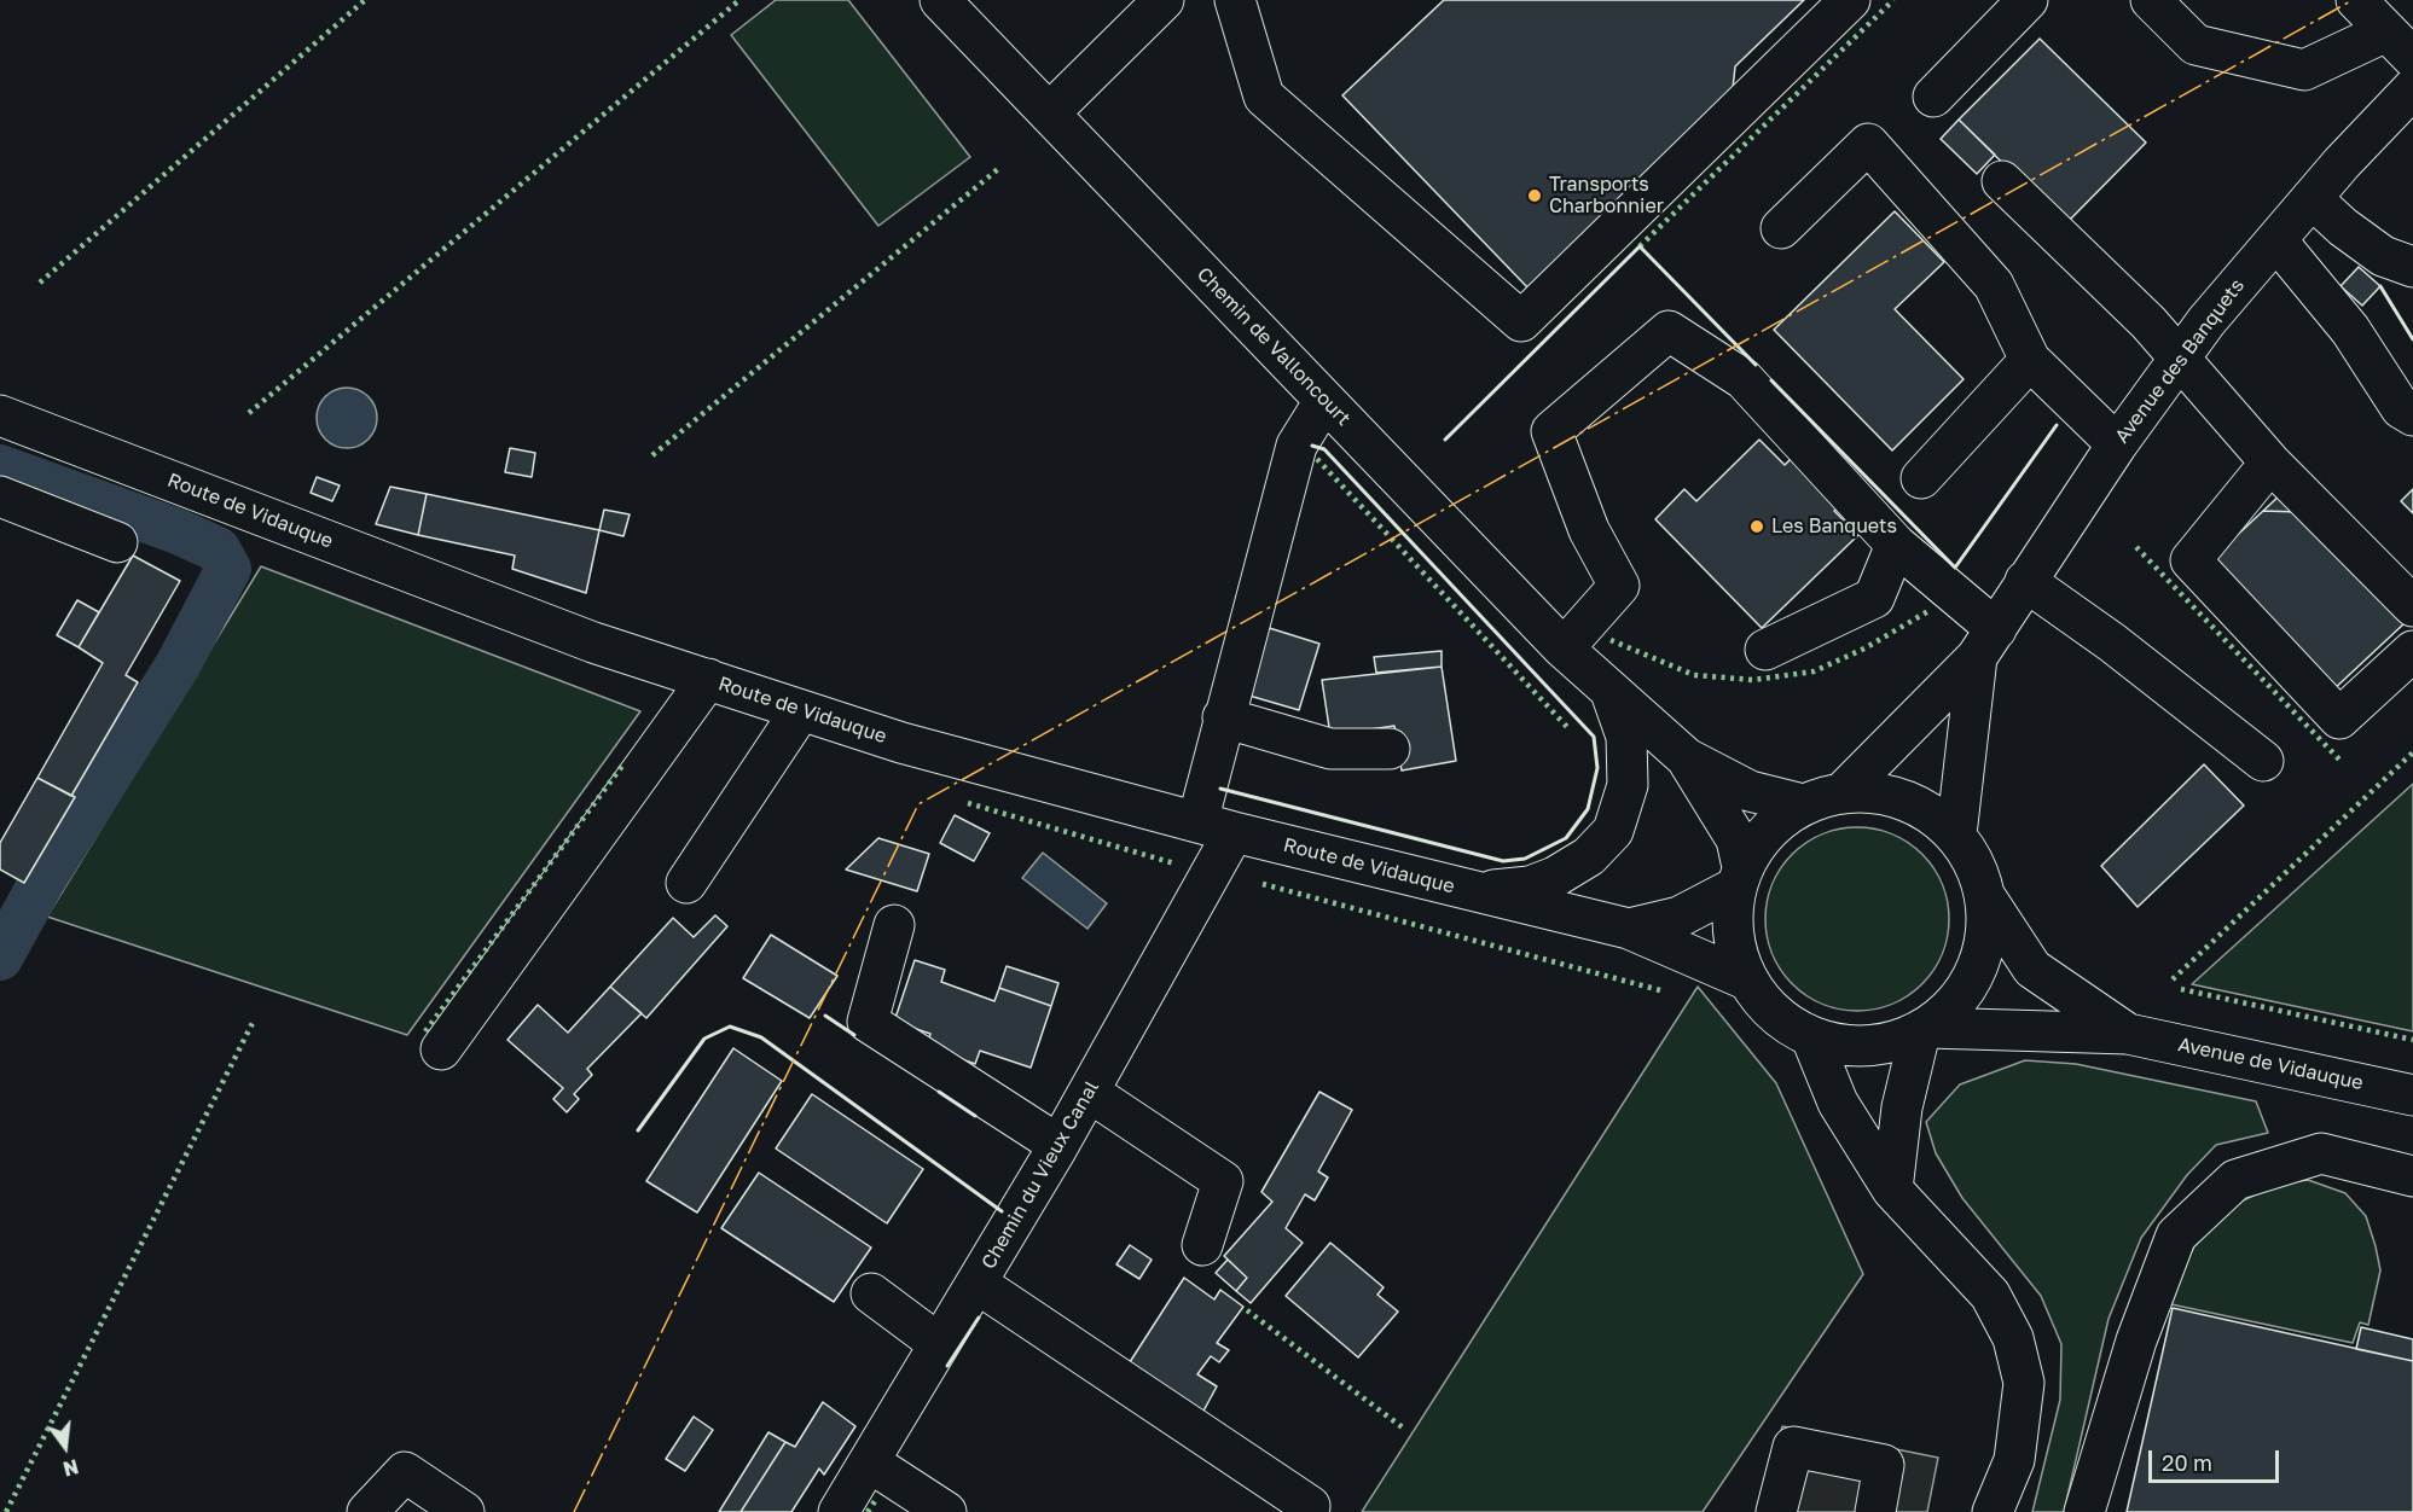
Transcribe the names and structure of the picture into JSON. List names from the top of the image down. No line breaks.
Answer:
{"streets":{"street":["Chemin de Valloncourt","Avenue des Banquets","Route de Vidauque","Avenue de Vidauque","Chemin du Vieux Canal"]},"crossings":[["Chemin de Valloncourt","Avenue des Banquets"],["Chemin de Valloncourt","Route de Vidauque"],["Chemin de Valloncourt","Avenue de Vidauque"],["Chemin de Valloncourt","Chemin du Vieux Canal"],["Avenue des Banquets","Route de Vidauque"],["Avenue des Banquets","Avenue de Vidauque"],["Route de Vidauque","Avenue de Vidauque"],["Route de Vidauque","Chemin du Vieux Canal"]],"places":["Transports Charbonnier","Les Banquets"],"scale_bar":"20 m","north":"bottom"}
